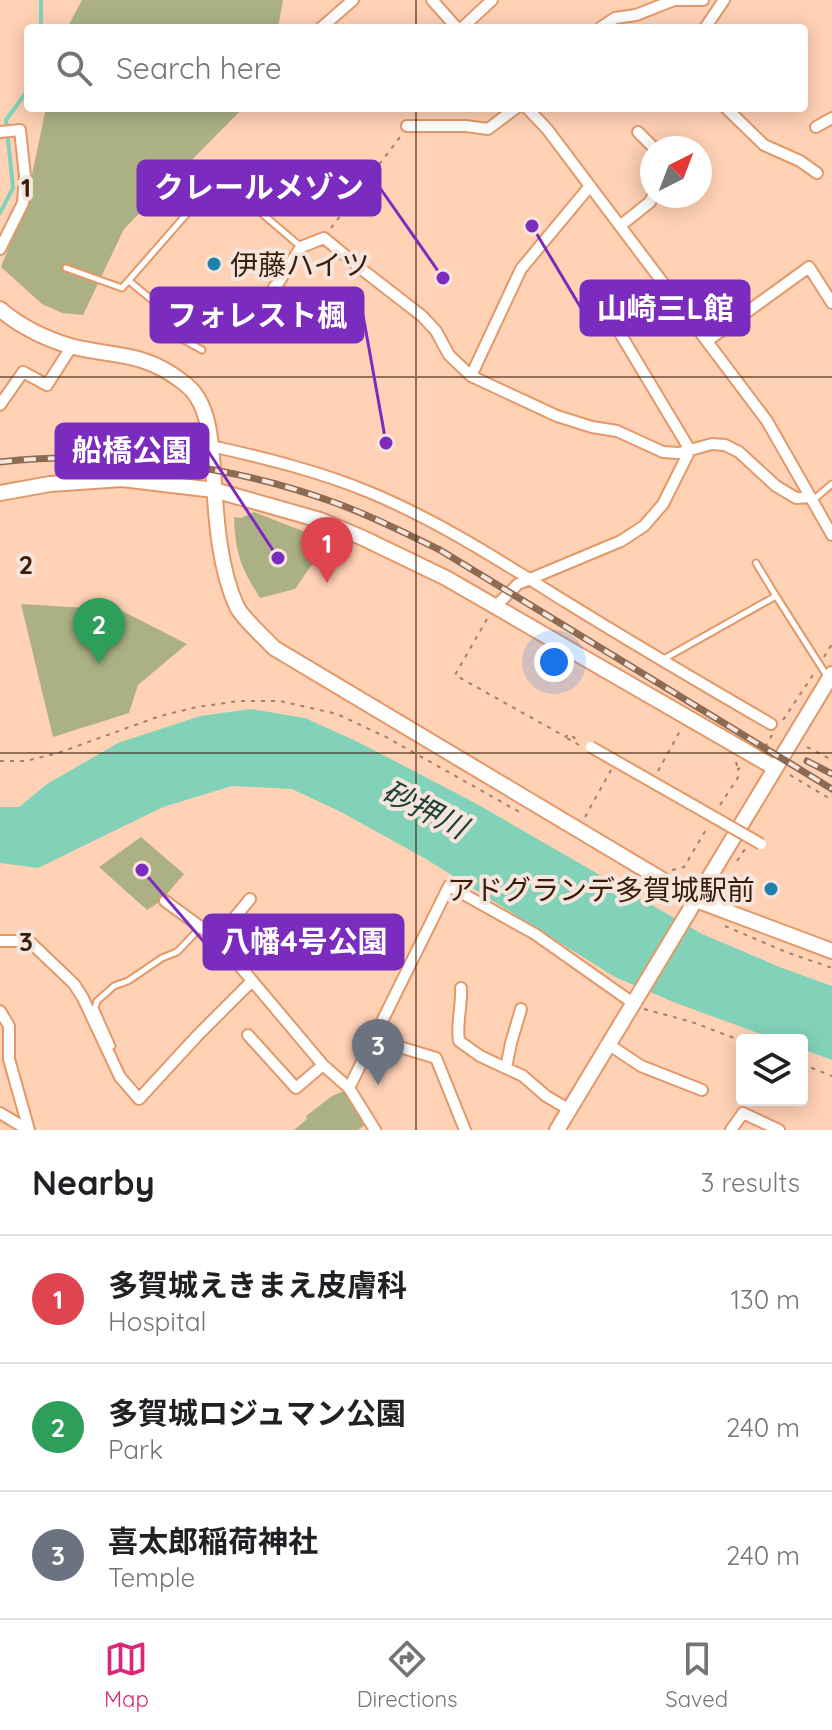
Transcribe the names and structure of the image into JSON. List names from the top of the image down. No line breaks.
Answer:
{"water":["砂押川"],"places":["山崎三L館","伊藤ハイツ","クレールメゾン","フォレスト楓","船橋公園","八幡4号公園","アドグランデ多賀城駅前"],"north":"top right","page":{"search":"Search here","pins":["1","2","3"],"heading":["Nearby","3 results"],"list":[{"mark":"1","name":"多賀城えきまえ皮膚科","note":"Hospital","value":"130 m"},{"mark":"2","name":"多賀城ロジュマン公園","note":"Park","value":"240 m"},{"mark":"3","name":"喜太郎稲荷神社","note":"Temple","value":"240 m"}],"nav":["Map","Directions","Saved"]},"grid":{"rows":["1","2","3"]}}
